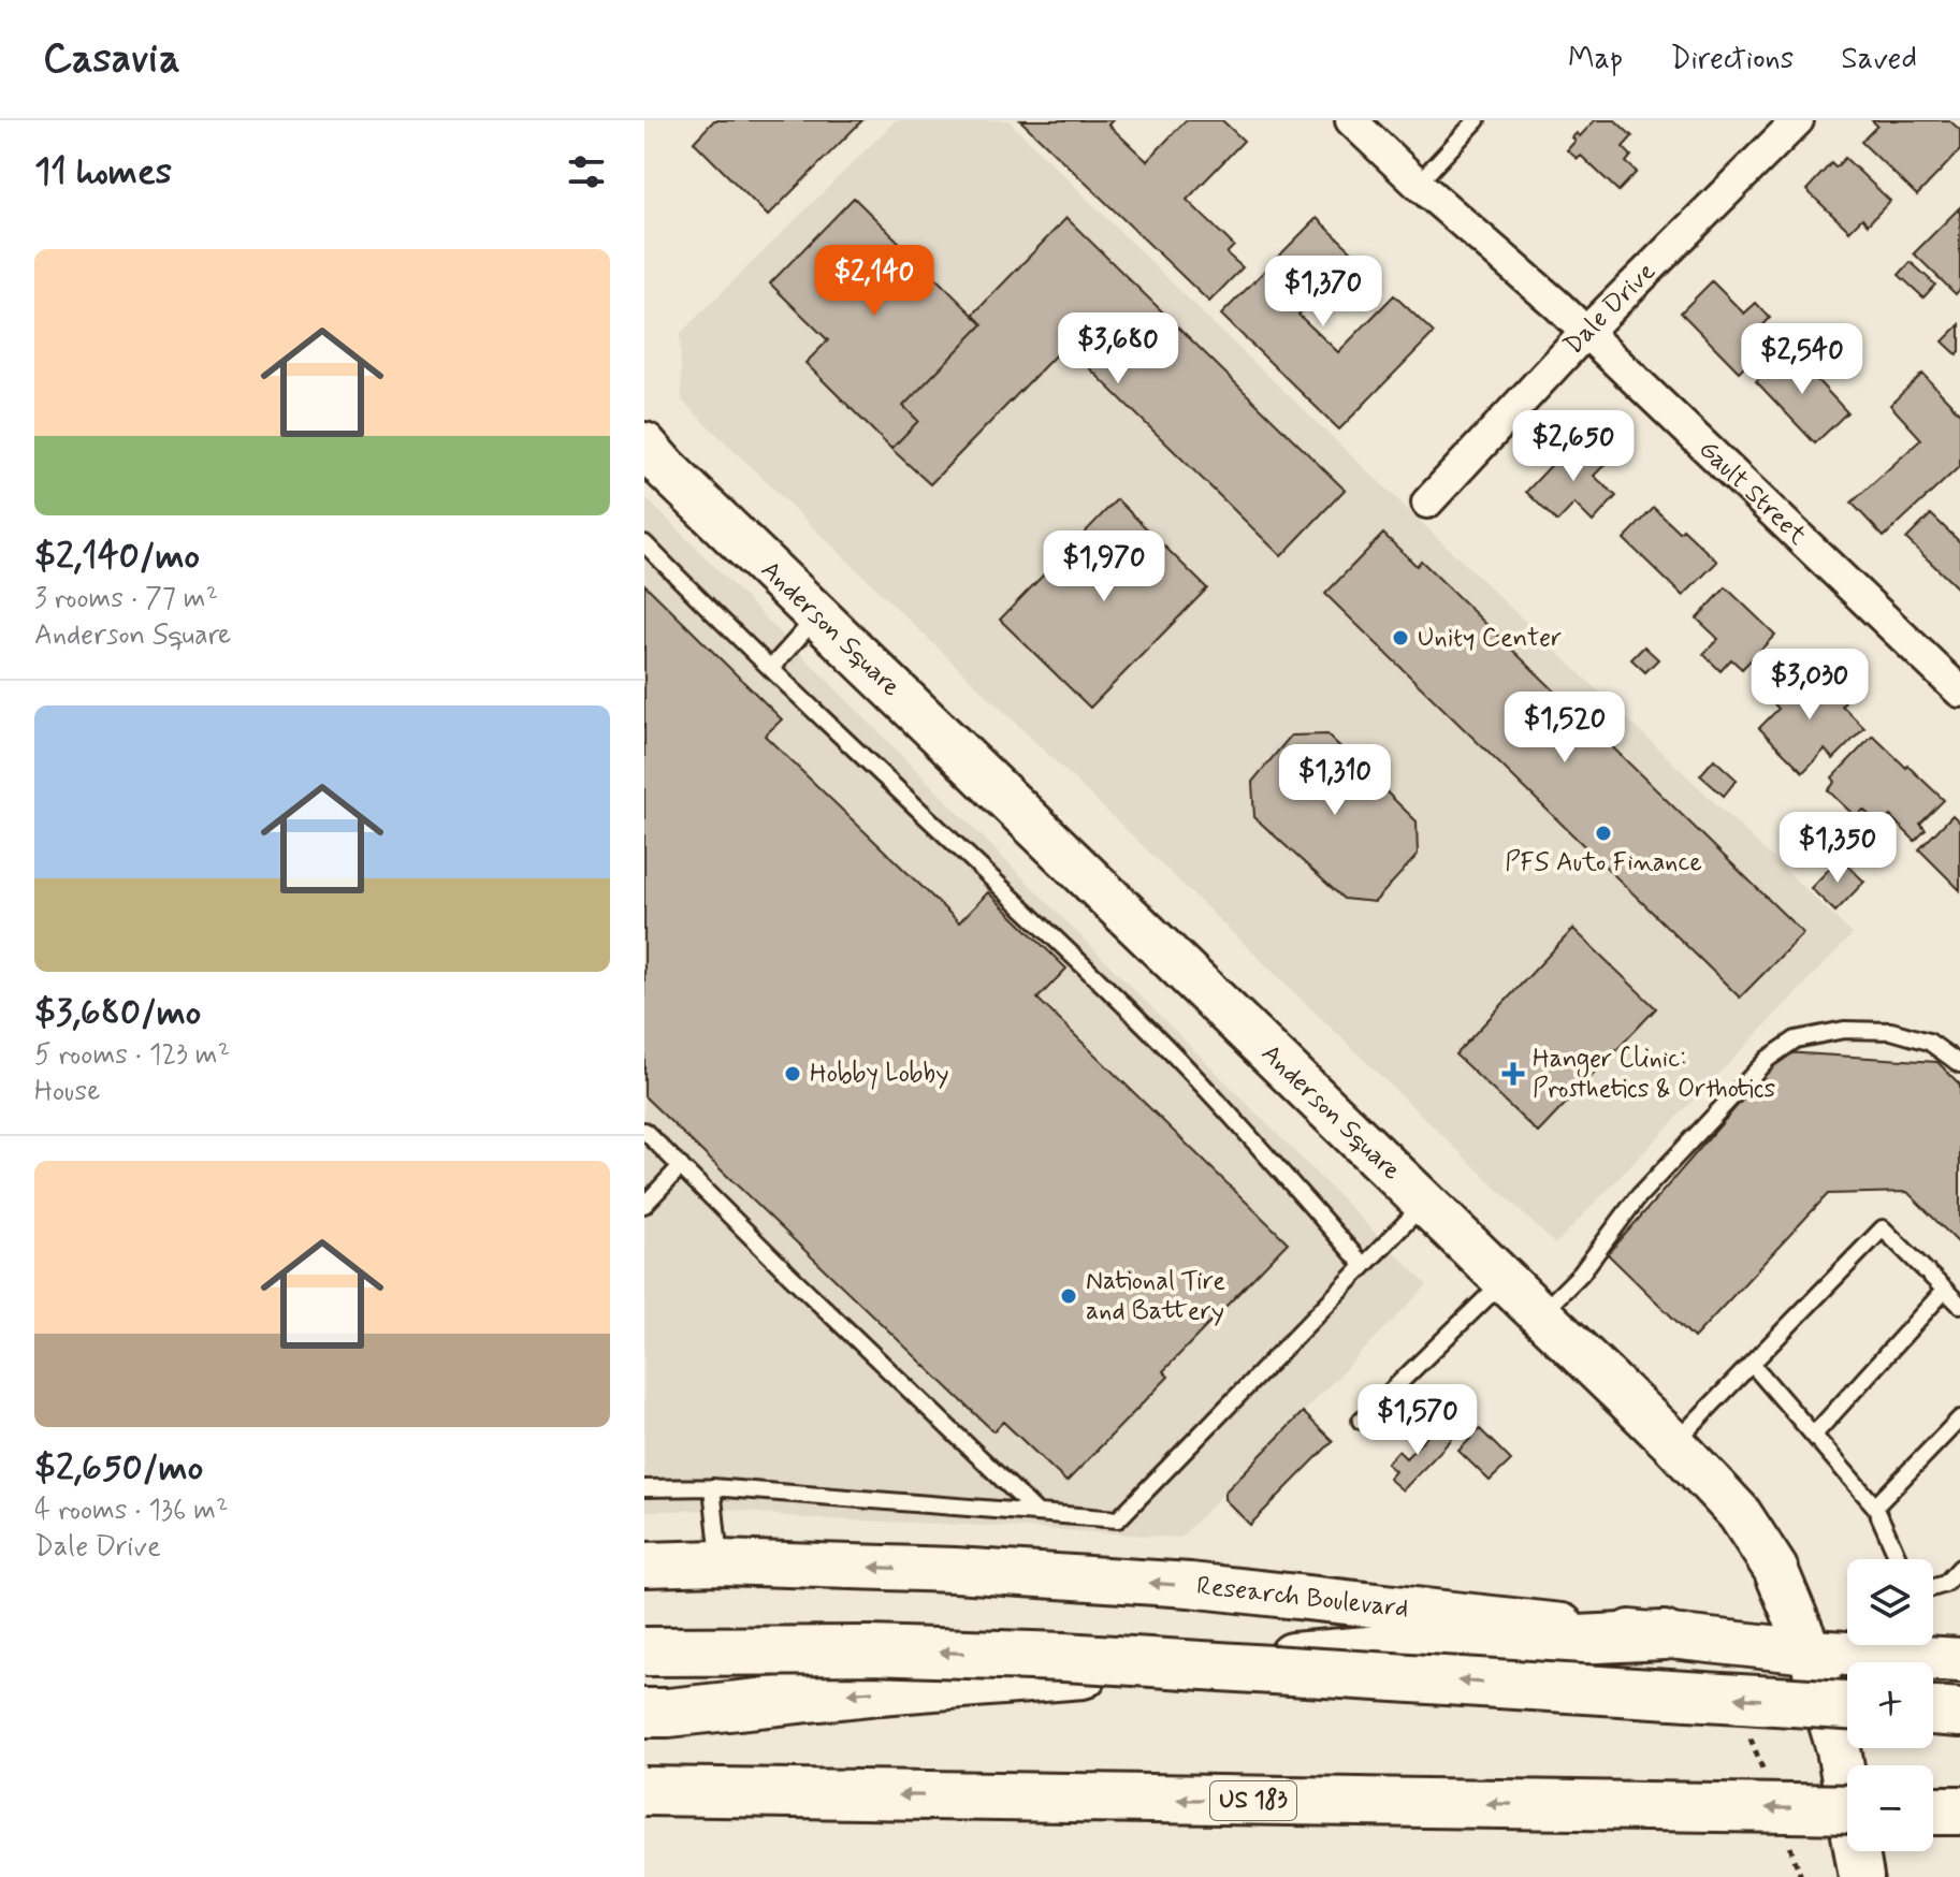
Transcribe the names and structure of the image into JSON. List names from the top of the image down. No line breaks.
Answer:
{"streets":{"highway":["US 183"],"main road":["Anderson Square","Research Boulevard"],"street":["Dale Drive","Gault Street"]},"crossings":[["Dale Drive","Gault Street"],["Anderson Square","Research Boulevard"]],"one_way":["Research Boulevard"],"places":{"other":["Unity Center","PFS Auto Finance","Hobby Lobby","National Tire and Battery"],"health":["Hanger Clinic: Prosthetics & Orthotics"]},"page":{"header":"Casavia","nav":["Map","Directions","Saved"],"heading":"11 homes","list":[{"name":"$2,140/mo","note":"3 rooms · 77 m² · Anderson Square"},{"name":"$3,680/mo","note":"5 rooms · 123 m² · House"},{"name":"$2,650/mo","note":"4 rooms · 136 m² · Dale Drive"}],"price":["$2,140","$1,370","$3,680","$2,540","$2,650","$1,970","$3,030","$1,520","$1,310","$1,350","$1,570"],"map_buttons":["+","−"]}}
